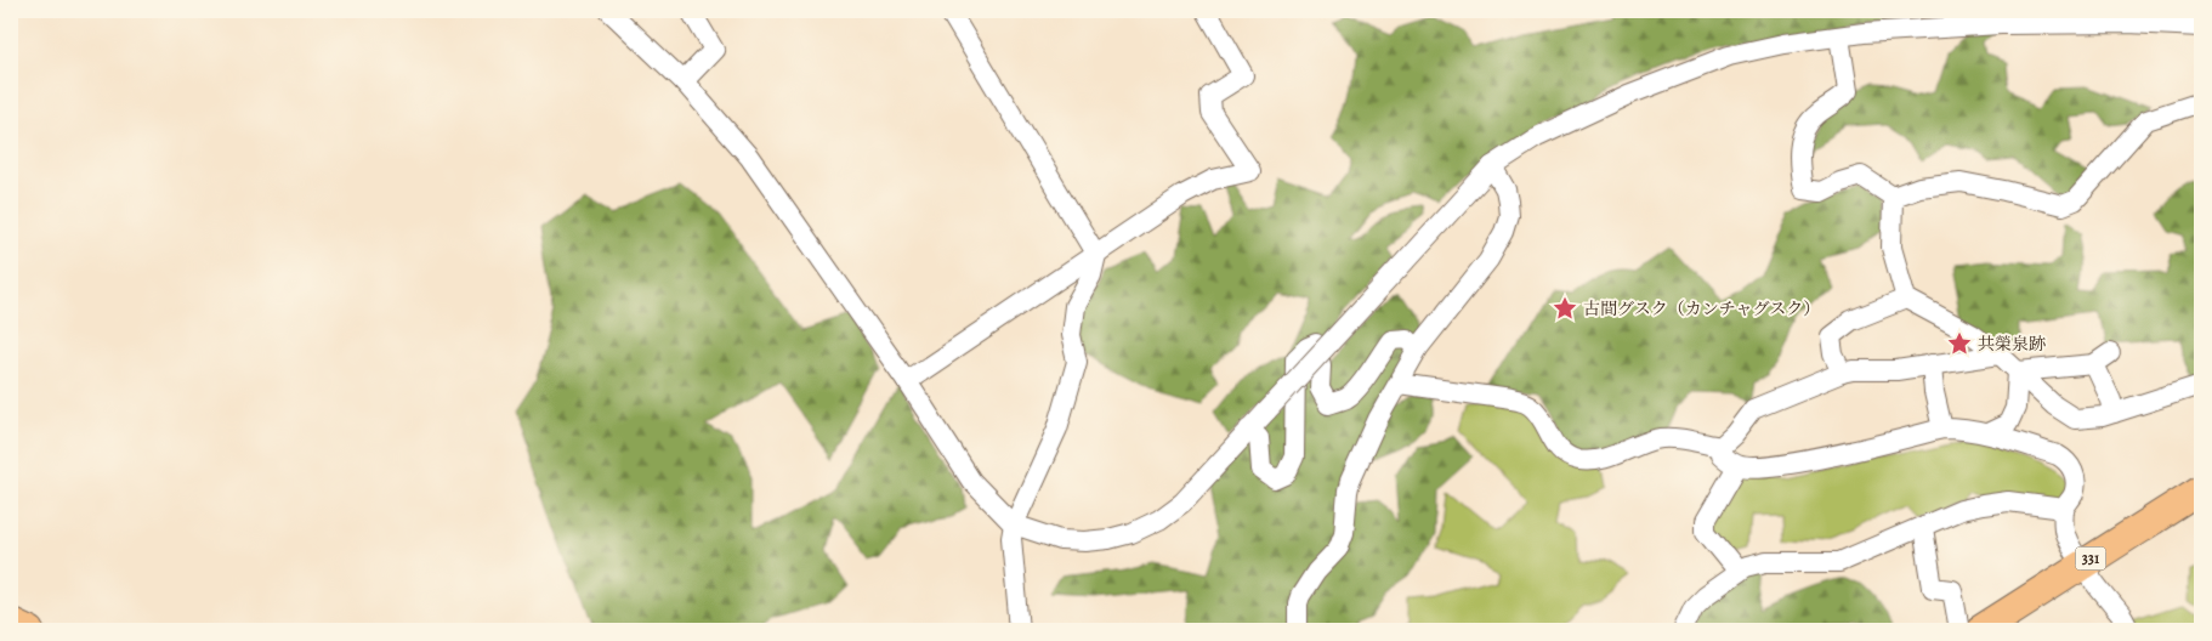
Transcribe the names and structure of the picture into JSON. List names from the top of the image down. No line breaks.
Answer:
{"streets":{"highway":["331"]},"places":{"place":["古間グスク（カンチャグスク）","共榮泉跡"]}}
